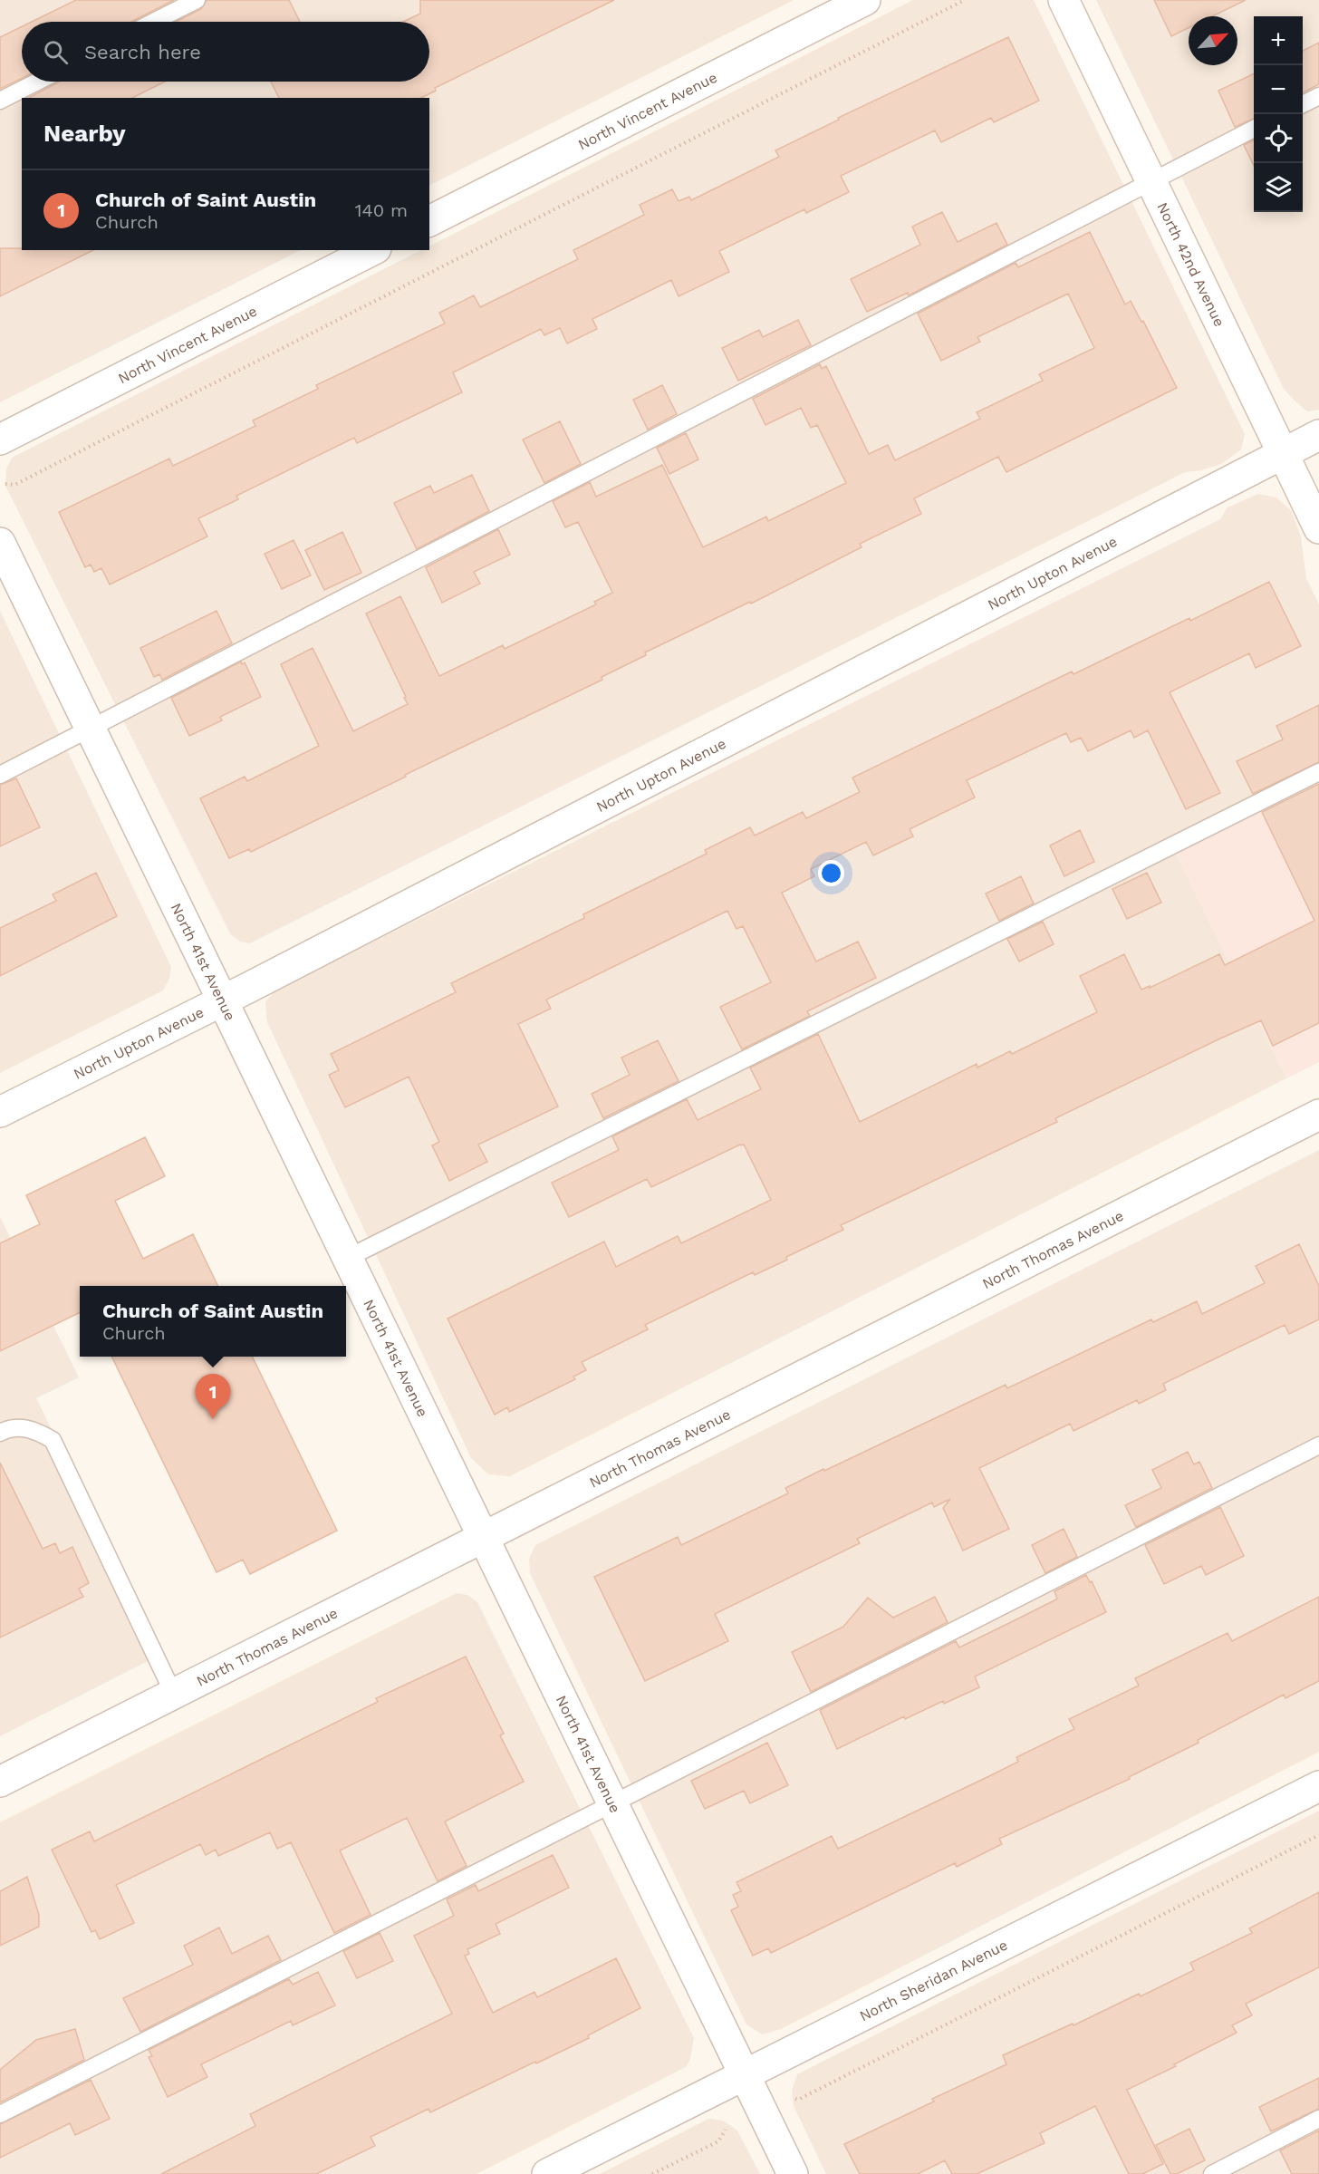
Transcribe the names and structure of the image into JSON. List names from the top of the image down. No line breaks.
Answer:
{"streets":{"street":["North Vincent Avenue","North 42nd Avenue","North Upton Avenue","North 41st Avenue","North Thomas Avenue","North Sheridan Avenue"]},"crossings":[["North 42nd Avenue","North Upton Avenue"],["North Upton Avenue","North 41st Avenue"],["North 41st Avenue","North Thomas Avenue"],["North 41st Avenue","North Sheridan Avenue"]],"north":"top right","page":{"map_buttons":["+","−"],"search":"Search here","heading":"Nearby","list":[{"mark":"1","name":"Church of Saint Austin","note":"Church","value":"140 m"}],"popup":["Church of Saint Austin","Church"],"pins":"1"}}
